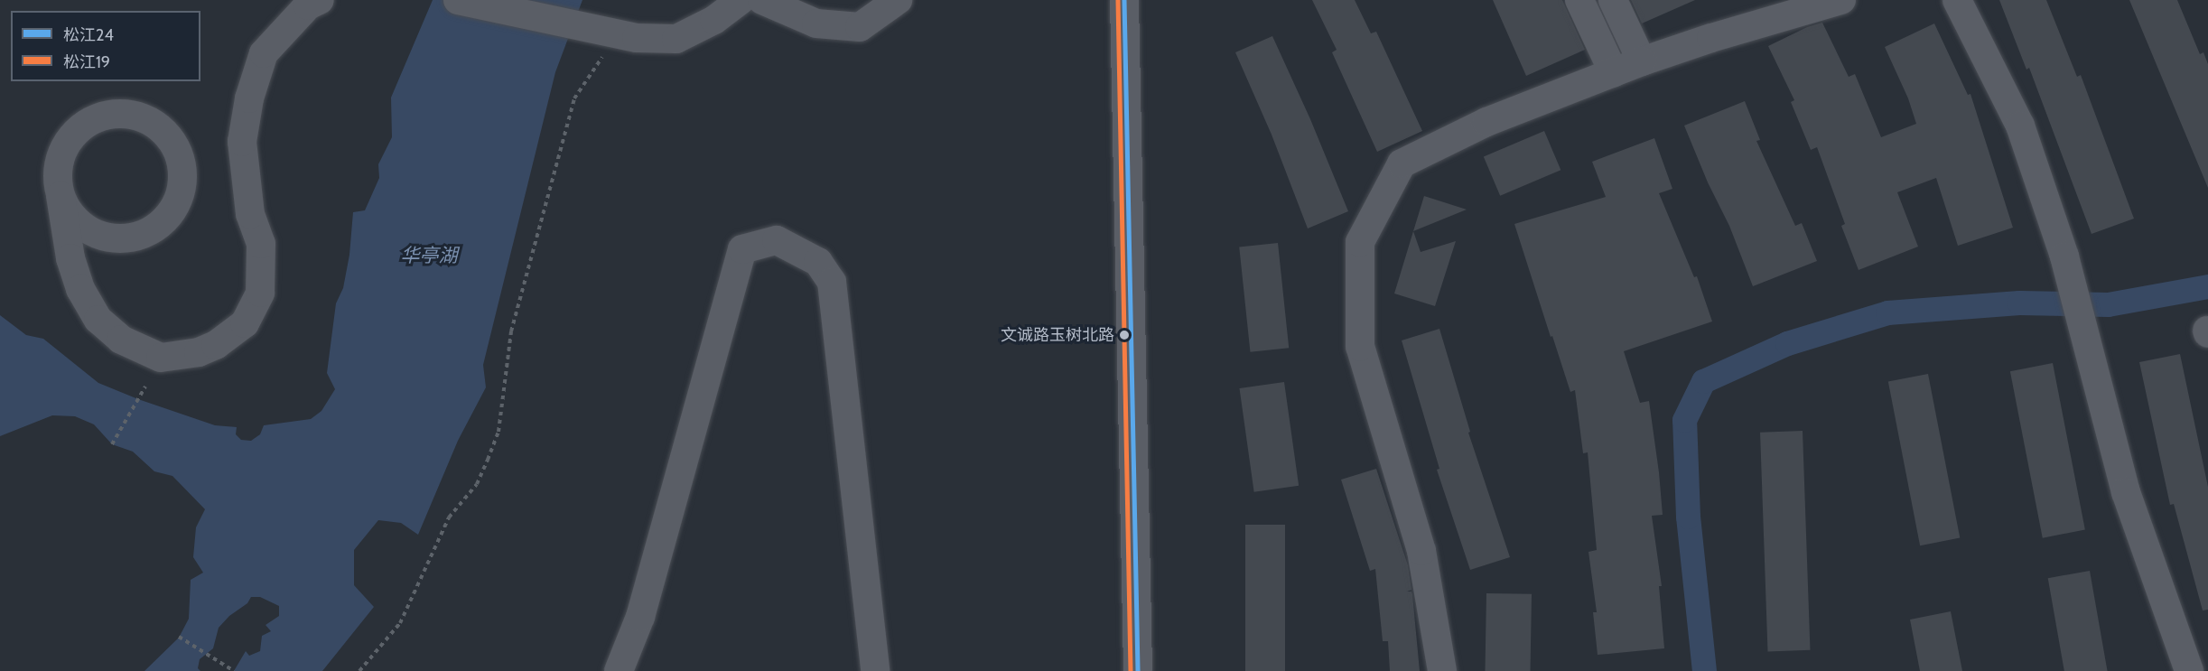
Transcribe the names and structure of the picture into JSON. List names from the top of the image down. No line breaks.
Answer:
{"water":["华亭湖"],"places":["文诚路玉树北路"],"lines":["transit line 松江24","transit line 松江19"],"legend":["松江24","松江19"]}
